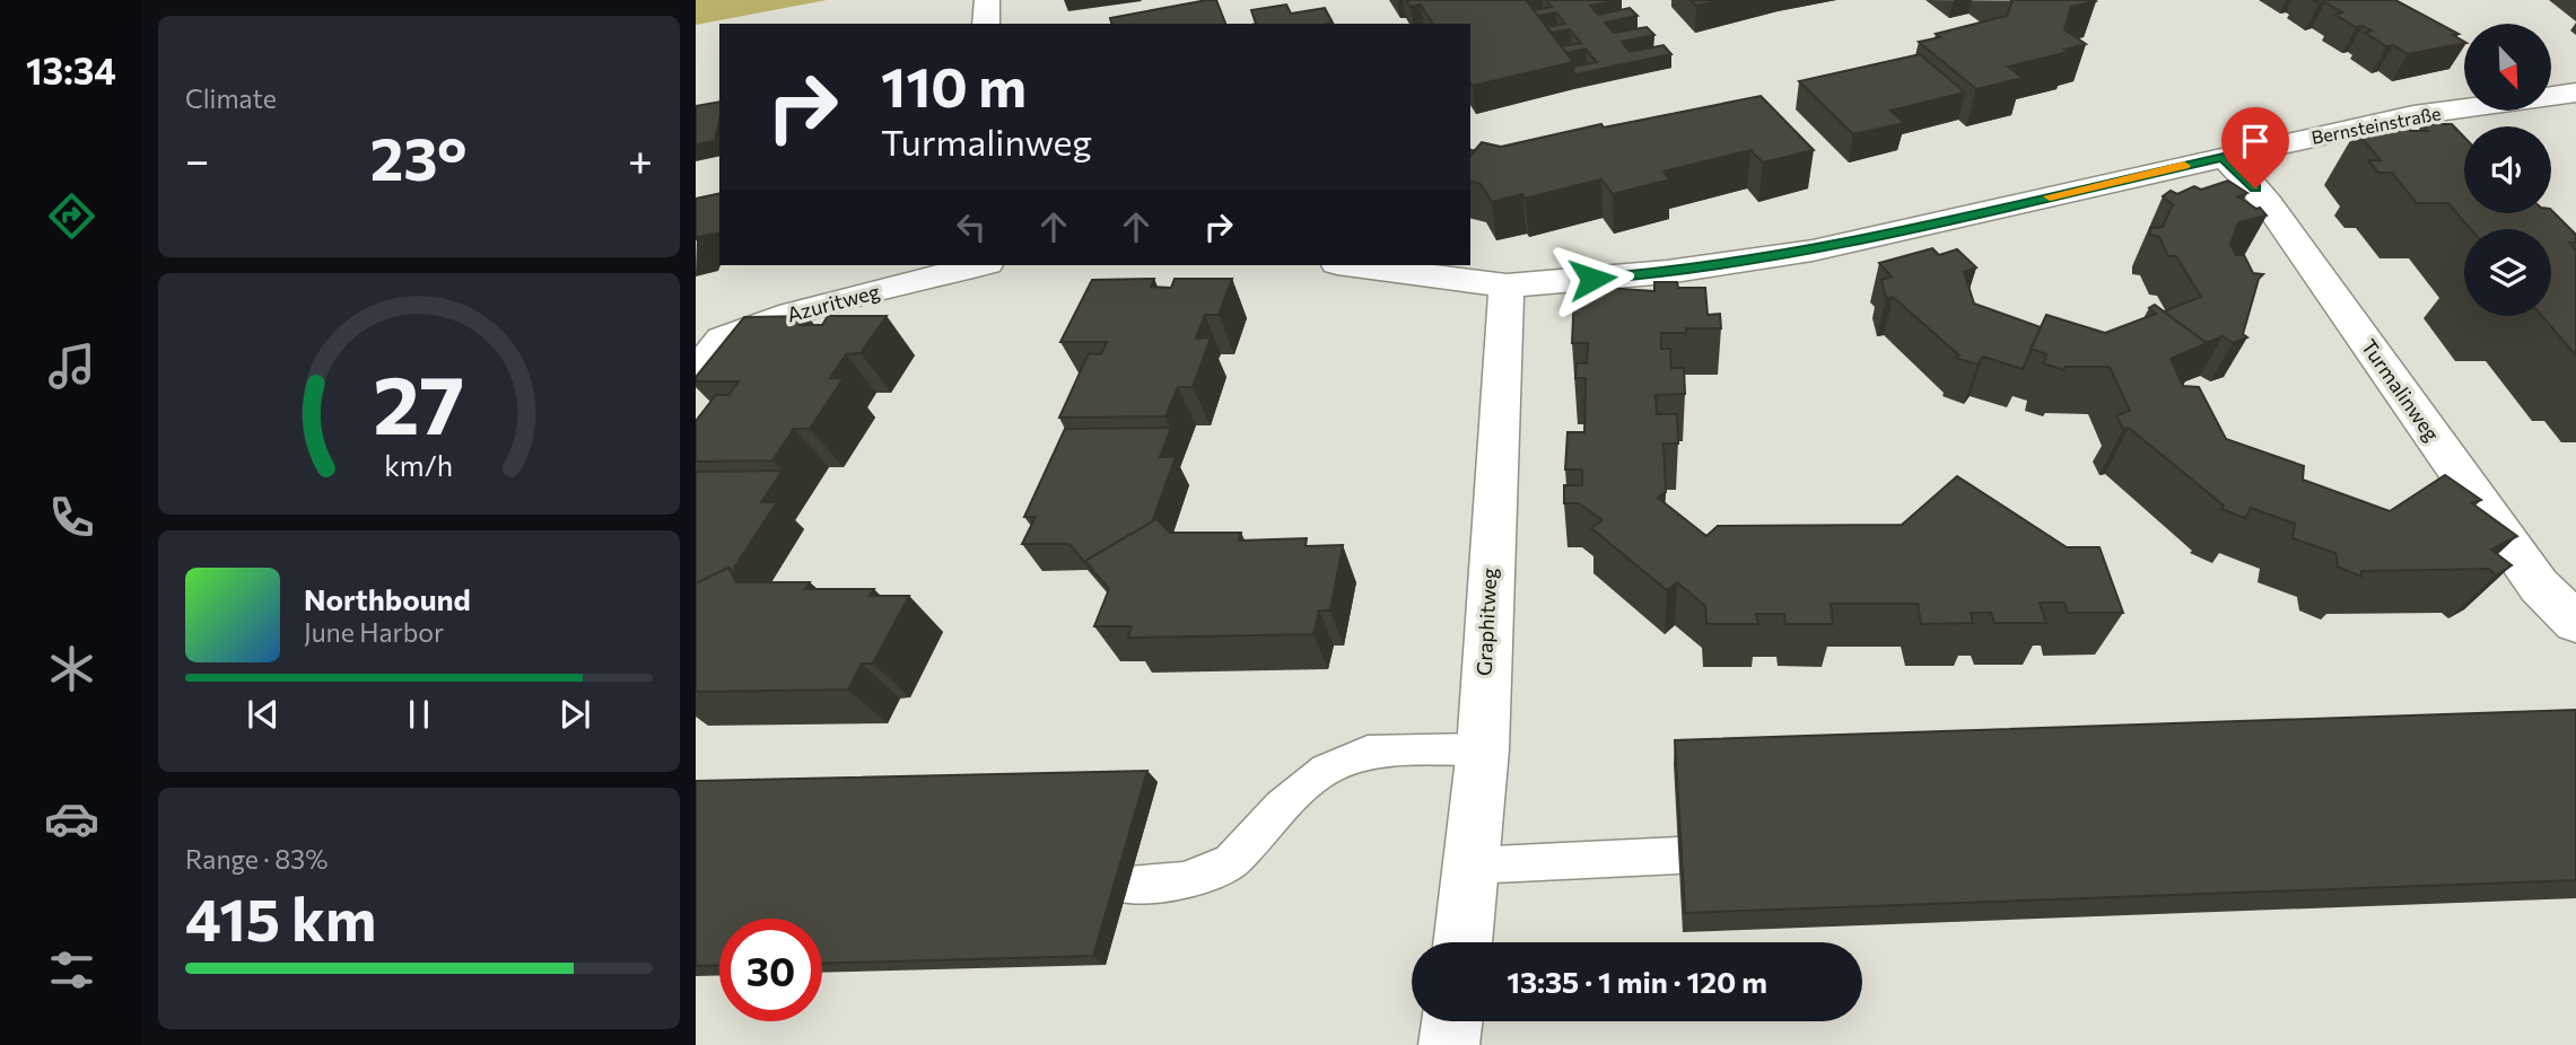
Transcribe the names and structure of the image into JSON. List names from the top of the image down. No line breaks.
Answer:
{"streets":{"street":["Bernsteinstraße","Azuritweg","Turmalinweg","Graphitweg"]},"crossings":[["Bernsteinstraße","Turmalinweg"],["Bernsteinstraße","Graphitweg"]],"north":"bottom right","page":{"tabs":"13:34","tile":["Climate",["Range · 83%","415 km"]],"turn":["110 m","Turmalinweg"],"heat":["−","23°","+"],"song":["Northbound","June Harbor"],"limit":"30","trip":"13:35 · 1 min · 120 m","gauge":["27","km/h"]}}
